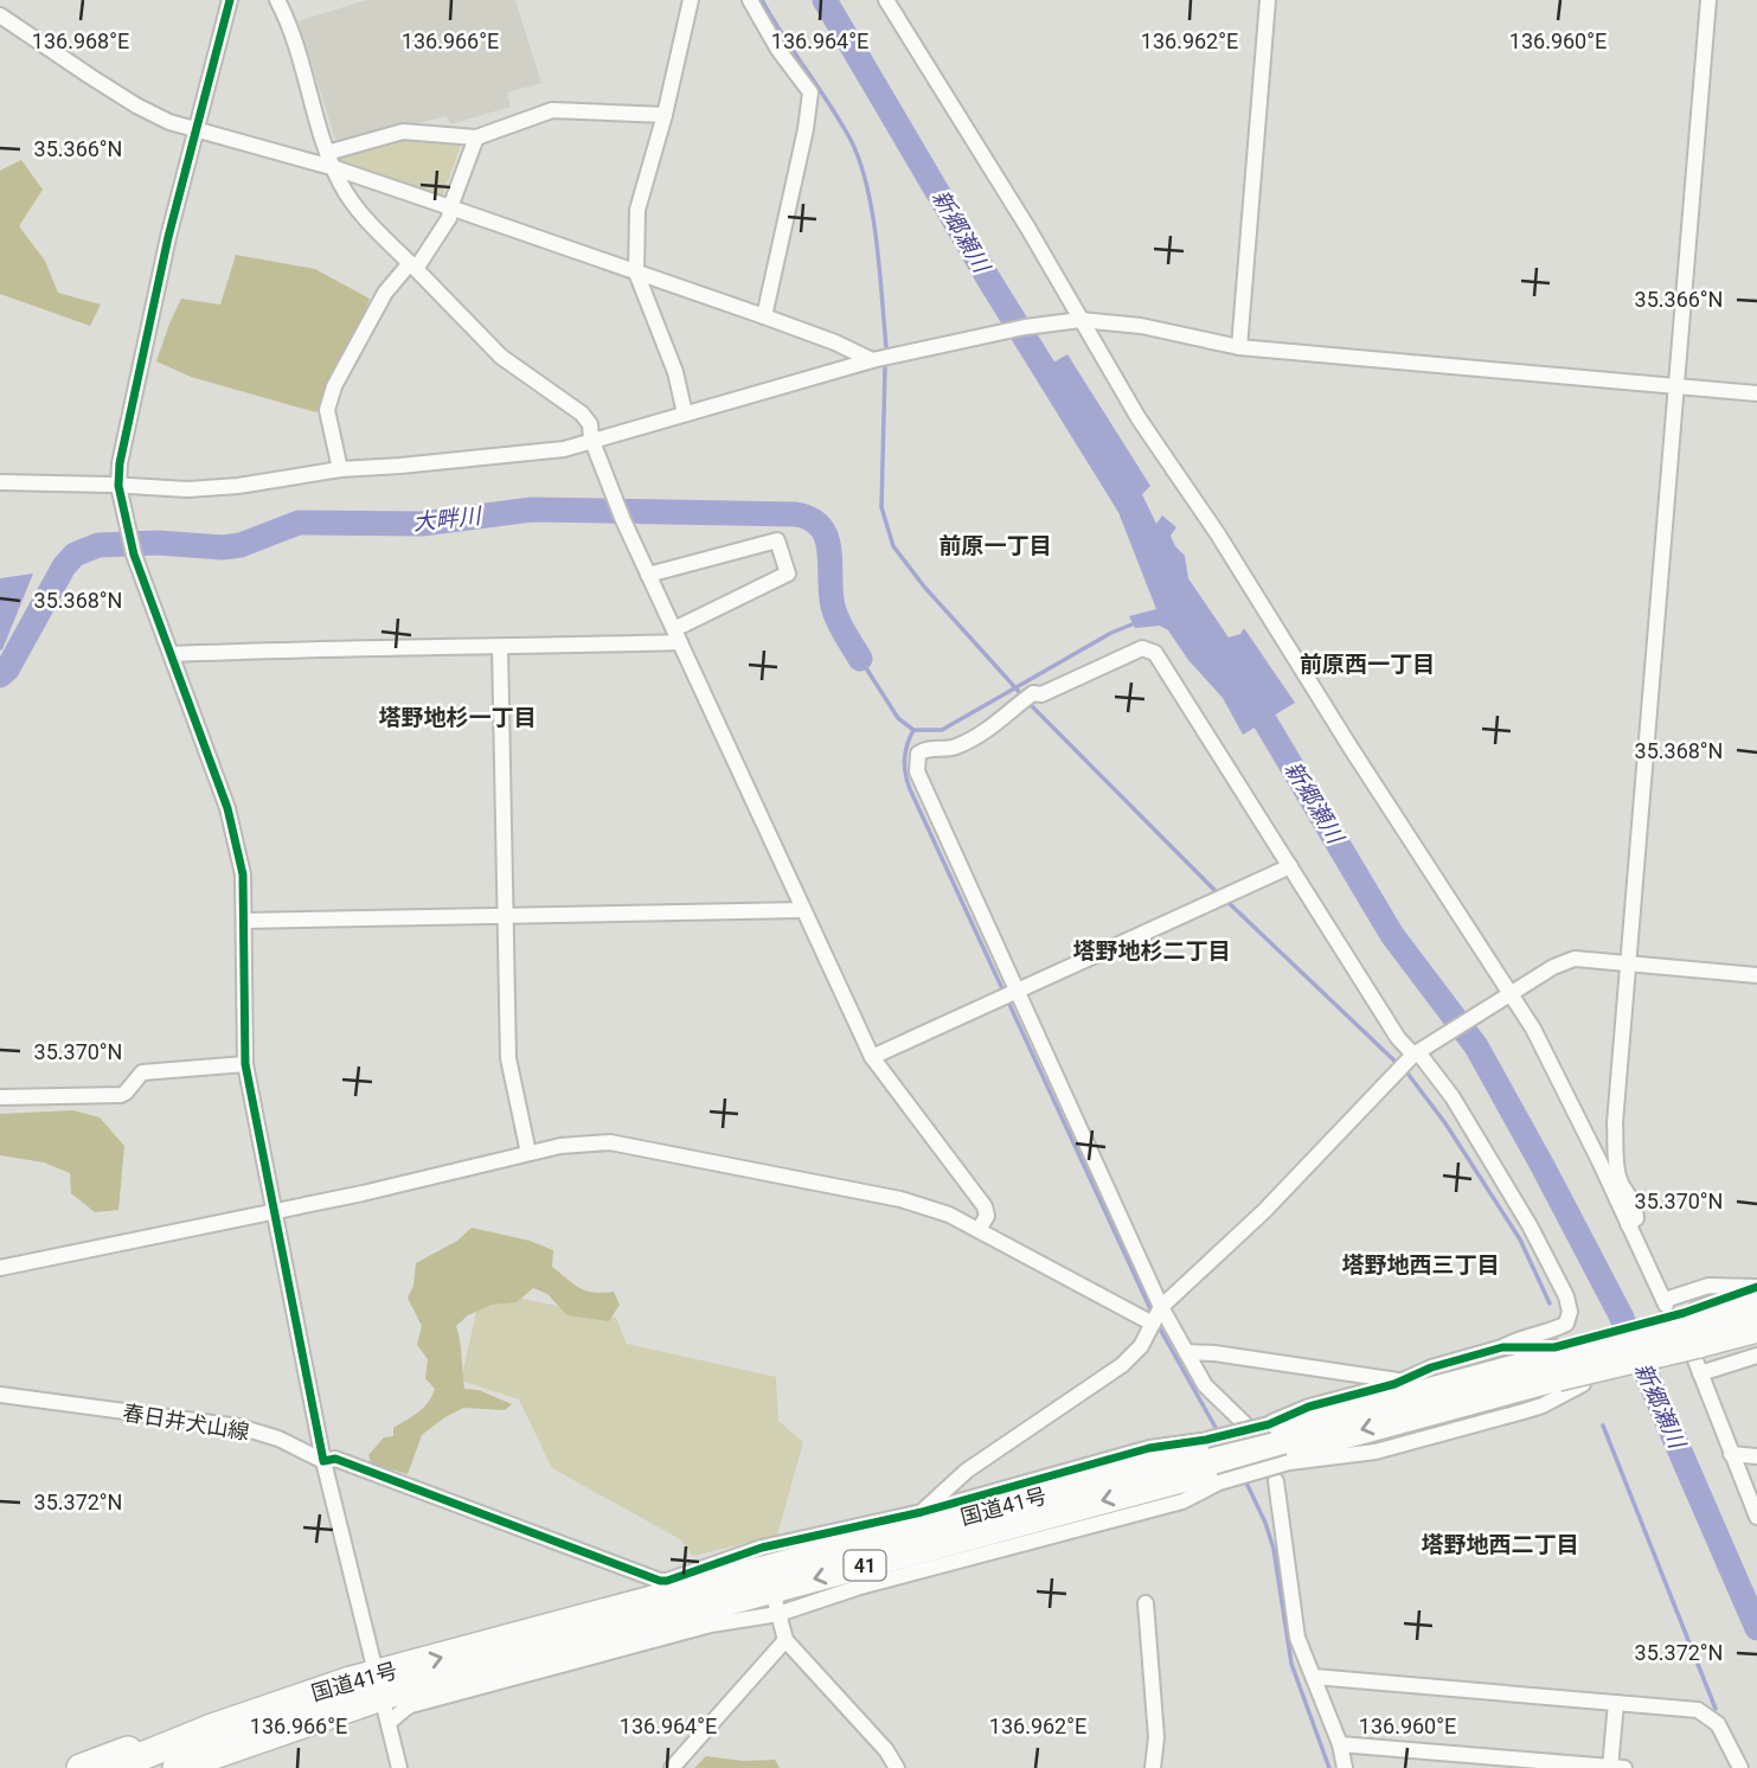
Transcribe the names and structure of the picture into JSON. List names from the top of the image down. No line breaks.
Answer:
{"streets":{"highway":["国道41号","41"],"street":["春日井犬山線"]},"districts":["前原一丁目","前原西一丁目","塔野地杉一丁目","塔野地杉二丁目","塔野地西三丁目","塔野地西二丁目"],"water":["新郷瀬川","大畔川"],"coordinates":["136.966°E","136.964°E","136.962°E","136.960°E","136.968°E","35.366°N","35.368°N","35.370°N","35.372°N"]}
